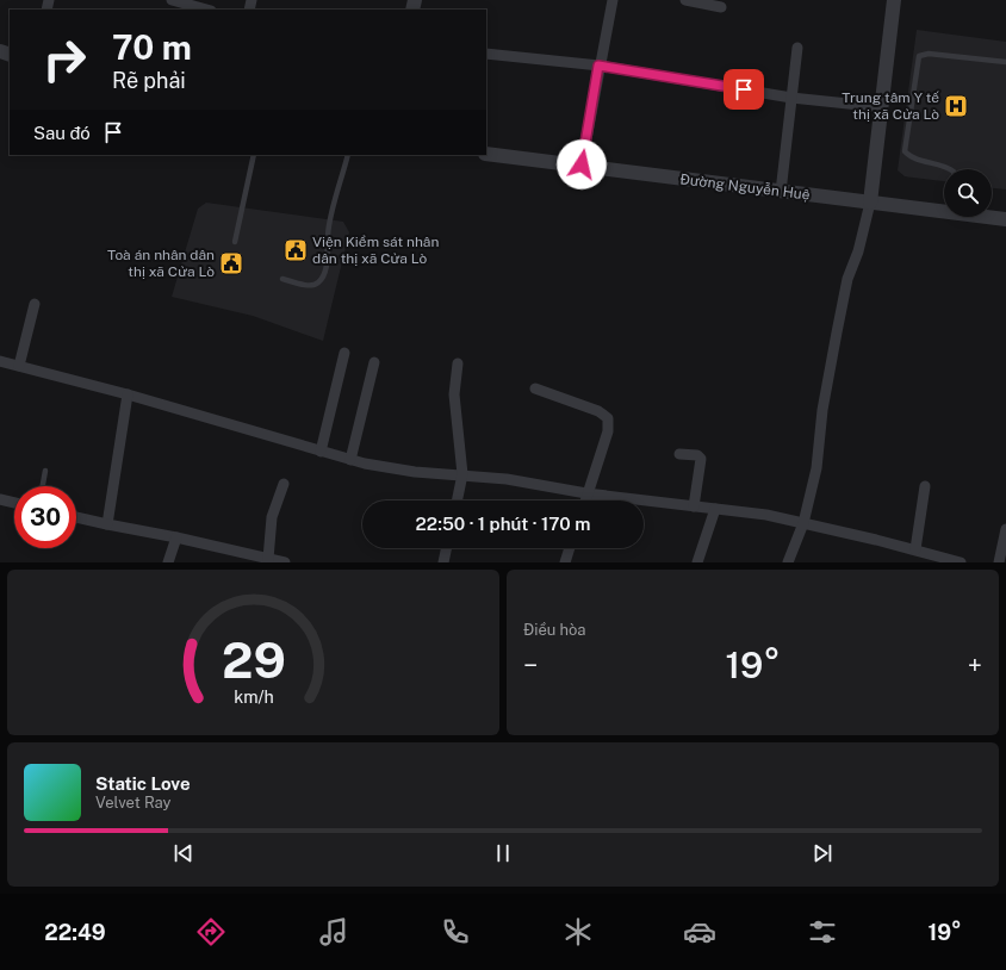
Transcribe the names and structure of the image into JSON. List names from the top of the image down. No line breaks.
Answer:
{"streets":{"street":["Đường Nguyễn Huệ"]},"places":{"hospital":["Trung tâm Y tế thị xã Cửa Lò"],"public building":["Viện Kiểm sát nhân dân thị xã Cửa Lò","Toà án nhân dân thị xã Cửa Lò"]},"page":{"turn":["70 m","Rẽ phải"],"then":"Sau đó","limit":"30","trip":"22:50 · 1 phút · 170 m","tile":"Điều hòa","heat":["−","19°","+"],"song":["Static Love","Velvet Ray"],"tabs":["22:49","19°"],"gauge":["29","km/h"]}}
